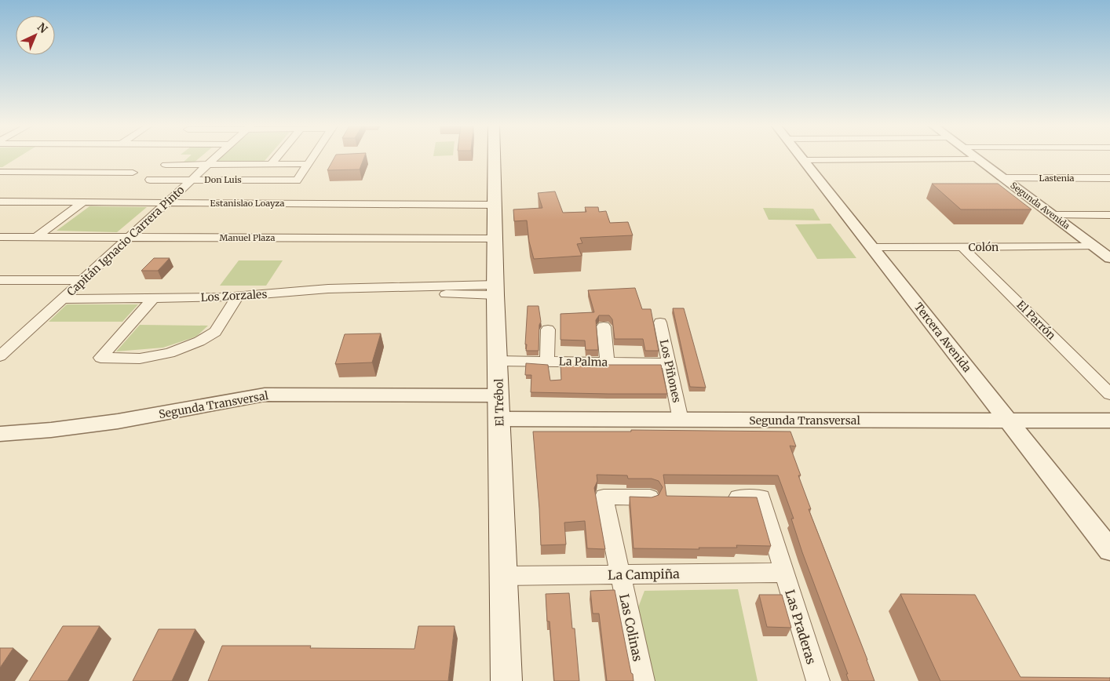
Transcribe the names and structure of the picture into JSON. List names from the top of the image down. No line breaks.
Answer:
{"streets":{"main road":["El Trébol"],"street":["Lastenia","Don Luis","Estanislao Loayza","Segunda Avenida","Manuel Plaza","Capitán Ignacio Carrera Pinto","Colón","Los Zorzales","El Parrón","Tercera Avenida","La Palma","Los Piñones","Segunda Transversal","La Campiña","Las Praderas","Las Colinas"]},"crossings":[["Lastenia","Segunda Avenida"],["Don Luis","Capitán Ignacio Carrera Pinto"],["Estanislao Loayza","Capitán Ignacio Carrera Pinto"],["Estanislao Loayza","El Trébol"],["Segunda Avenida","Colón"],["Manuel Plaza","Capitán Ignacio Carrera Pinto"],["Manuel Plaza","El Trébol"],["Capitán Ignacio Carrera Pinto","Los Zorzales"],["Colón","El Parrón"],["Colón","Tercera Avenida"],["Los Zorzales","El Trébol"],["Tercera Avenida","Segunda Transversal"],["La Palma","Los Piñones"],["La Palma","El Trébol"],["Los Piñones","Segunda Transversal"],["El Trébol","Segunda Transversal"],["El Trébol","La Campiña"],["La Campiña","Las Praderas"],["La Campiña","Las Colinas"]],"north":"top right"}
